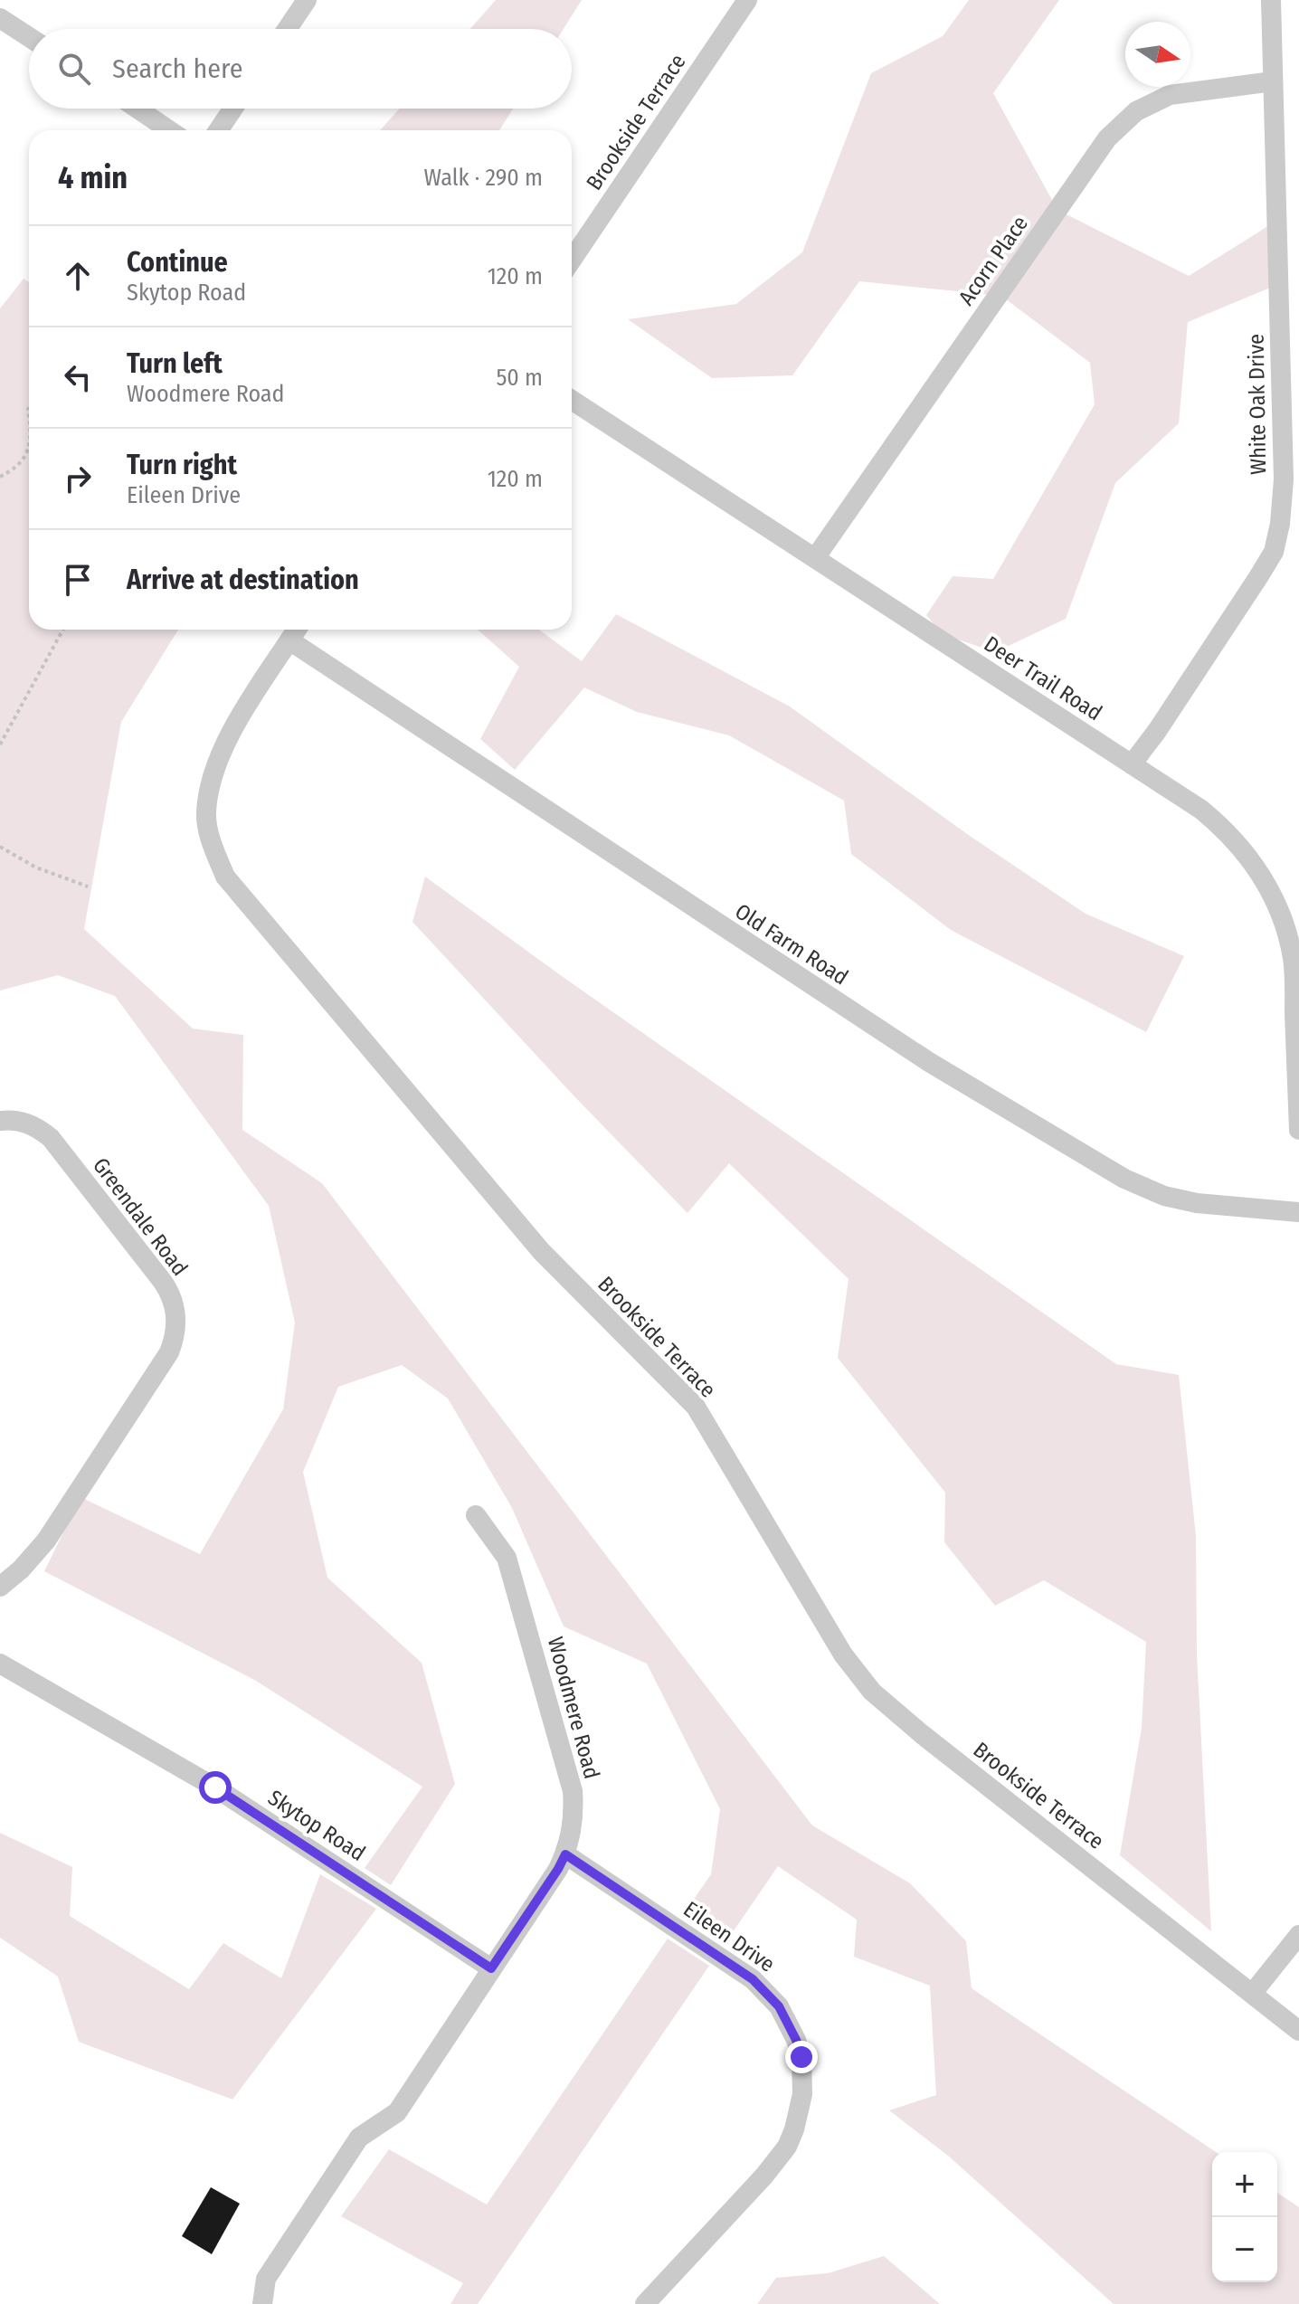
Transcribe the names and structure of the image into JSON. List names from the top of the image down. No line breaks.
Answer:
{"streets":{"street":["Brookside Terrace","Acorn Place","White Oak Drive","Deer Trail Road","Old Farm Road","Greendale Road","Woodmere Road","Skytop Road","Eileen Drive"]},"crossings":[["Brookside Terrace","Old Farm Road"],["Acorn Place","White Oak Drive"],["Acorn Place","Deer Trail Road"],["White Oak Drive","Deer Trail Road"],["Woodmere Road","Skytop Road"],["Woodmere Road","Eileen Drive"]],"north":"right","page":{"search":"Search here","heading":["4 min","Walk · 290 m"],"list":[["Continue","Skytop Road","120 m"],["Turn left","Woodmere Road","50 m"],["Turn right","Eileen Drive","120 m"],"Arrive at destination"],"map_buttons":["+","−"]}}
